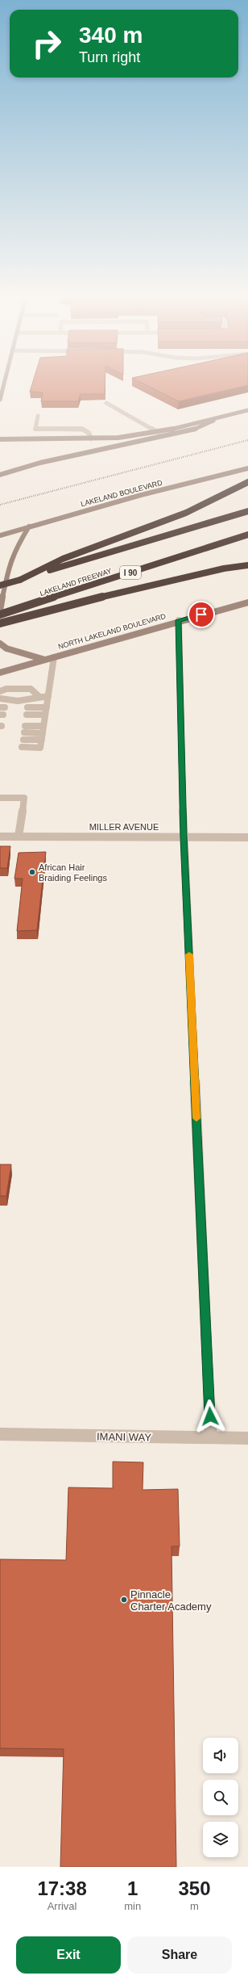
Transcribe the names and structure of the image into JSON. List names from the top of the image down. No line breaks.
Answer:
{"streets":{"highway":["I 90","LAKELAND FREEWAY"],"street":["LAKELAND BOULEVARD","NORTH LAKELAND BOULEVARD","MILLER AVENUE","IMANI WAY"]},"places":["African Hair Braiding Feelings","Pinnacle Charter Academy"],"page":{"turn":["340 m","Turn right"],"eta":["17:38","Arrival","1","min","350","m"],"buttons":["Exit","Share"]}}
